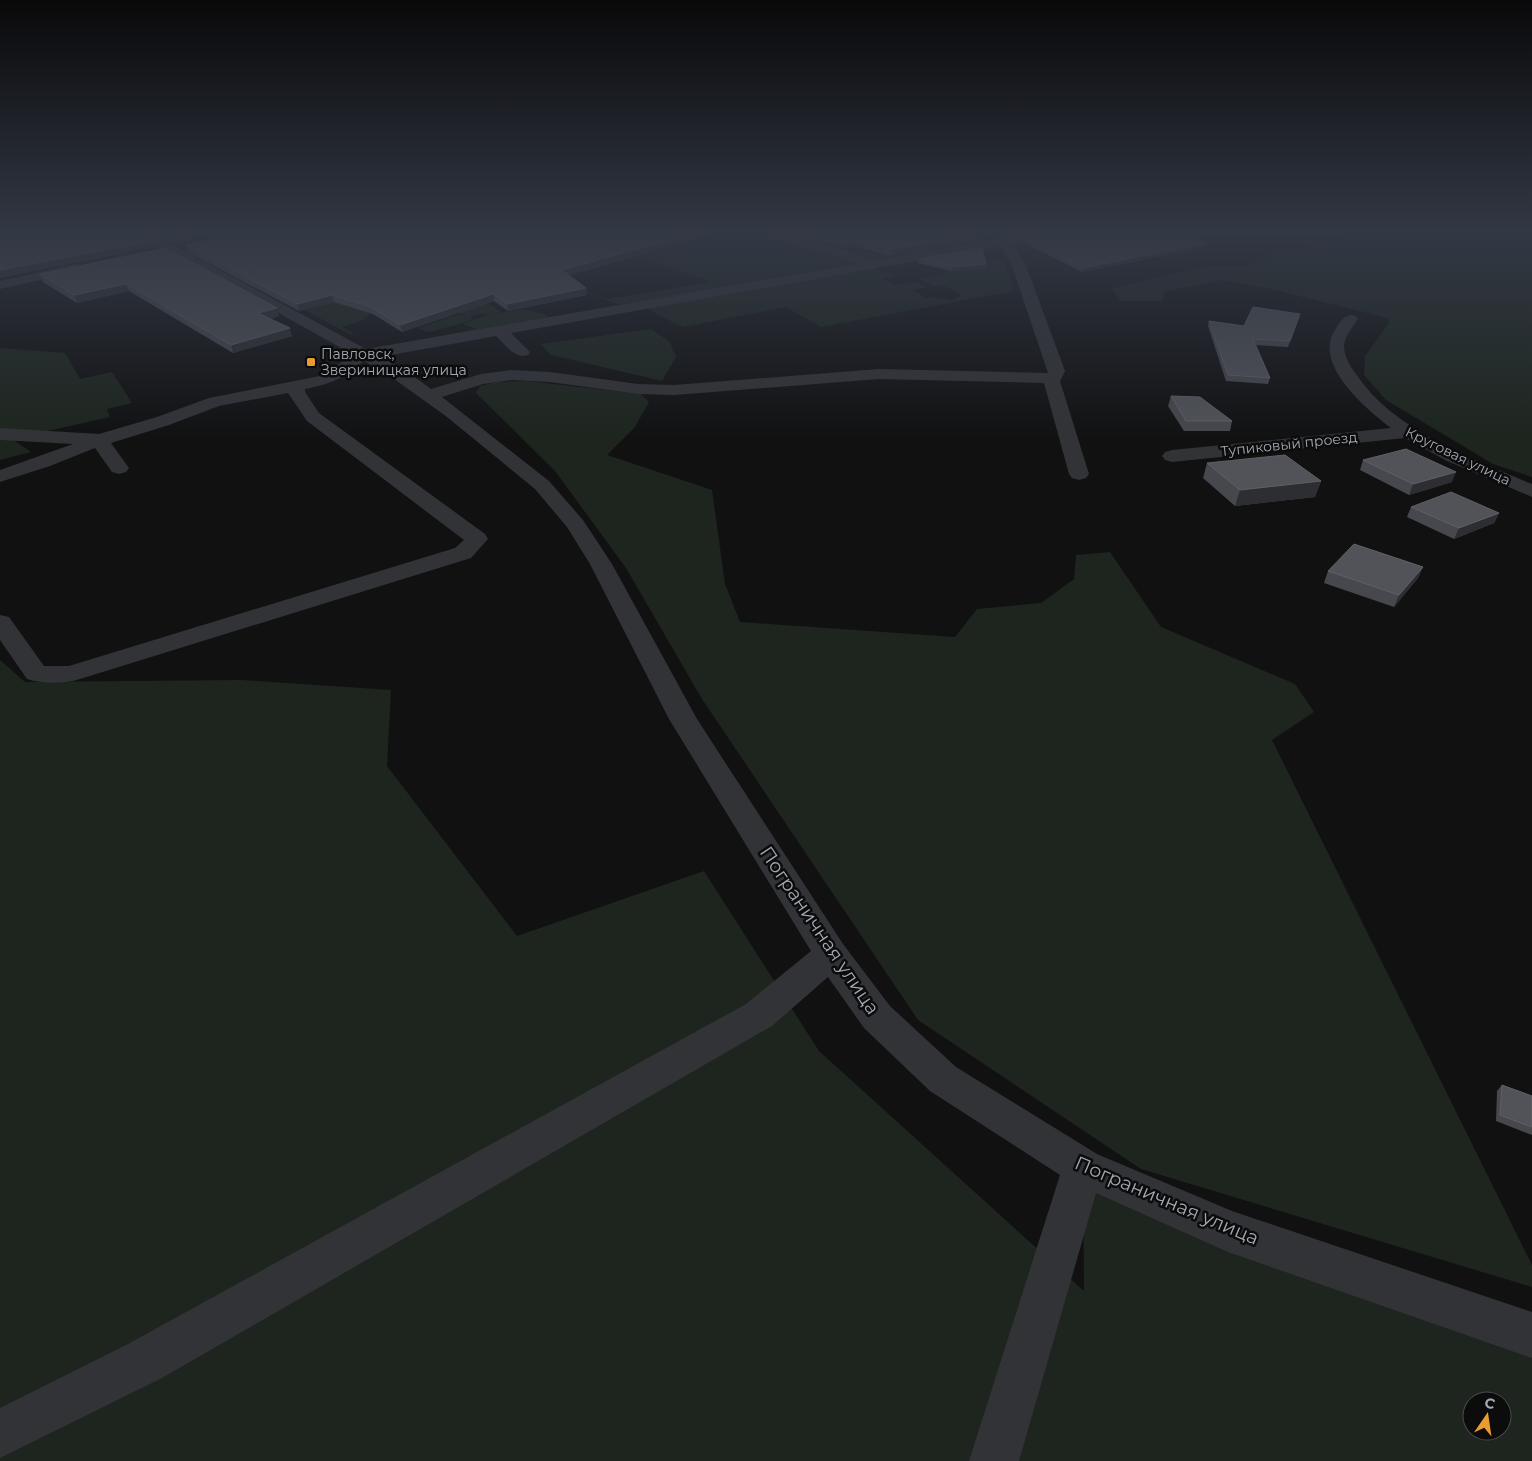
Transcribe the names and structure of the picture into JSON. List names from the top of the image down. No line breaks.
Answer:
{"streets":{"street":["Тупиковый проезд","Круговая улица","Пограничная улица"]},"crossings":[["Тупиковый проезд","Круговая улица"]],"places":{"transit":["Павловск, Звериницкая улица"]},"north":"top"}
